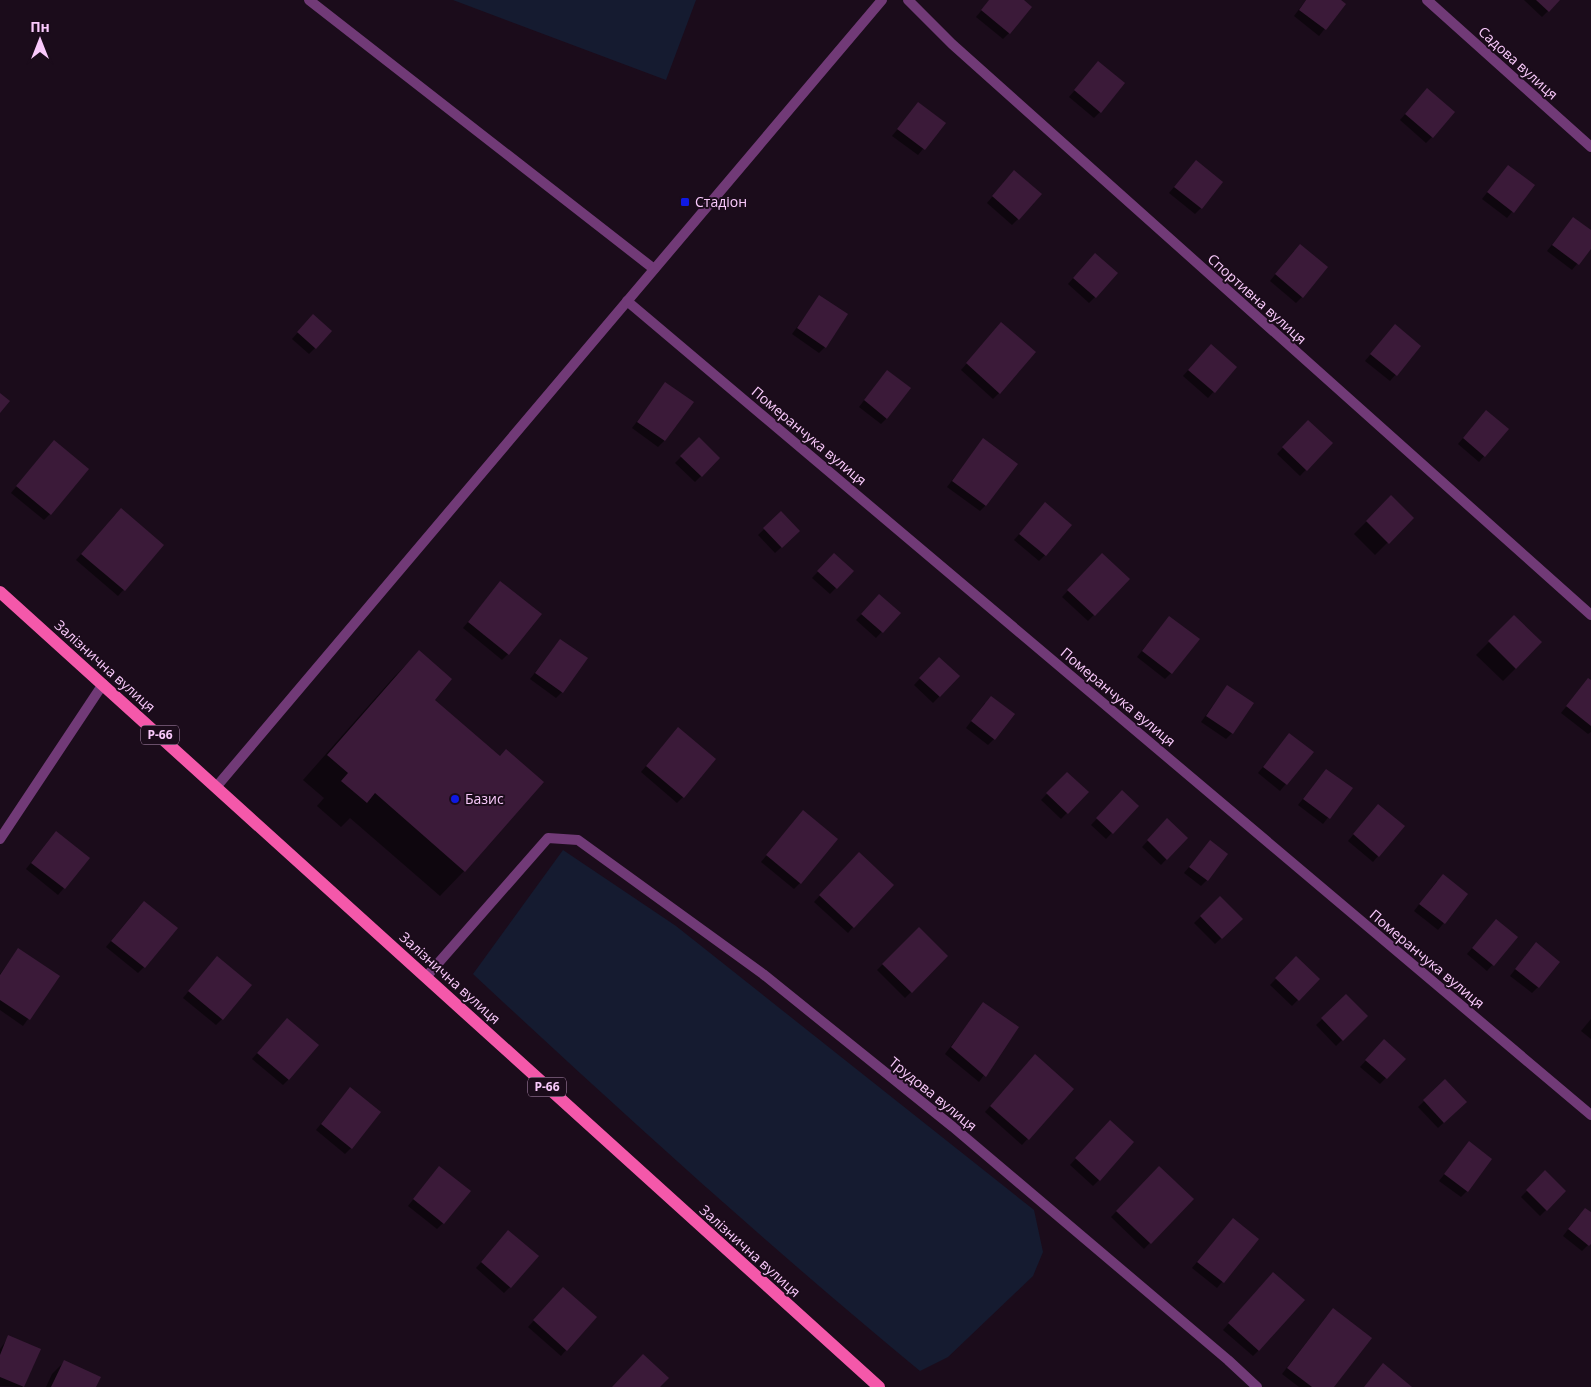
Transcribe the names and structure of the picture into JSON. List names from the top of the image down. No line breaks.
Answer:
{"streets":{"main road":["Залізнична вулиця","Р-66"],"street":["Садова вулиця","Спортивна вулиця","Померанчука вулиця","Трудова вулиця"]},"crossings":[["Залізнична вулиця","Трудова вулиця"]],"places":{"transit":["Стадіон"],"other":["Базис"]},"north":"top"}
